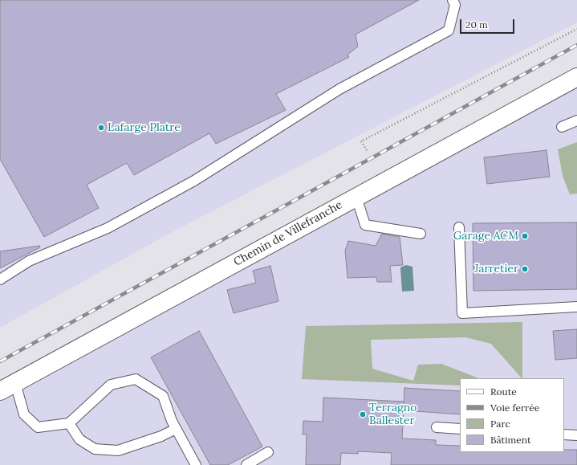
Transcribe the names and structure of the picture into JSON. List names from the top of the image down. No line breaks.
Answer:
{"streets":{"street":["Chemin de Villefranche"]},"places":["Lafarge Platre","Garage ACM","Jarretier","Terragno Ballester"],"legend":["Route","Voie ferrée","Parc","Bâtiment"],"scale_bar":"20 m"}
